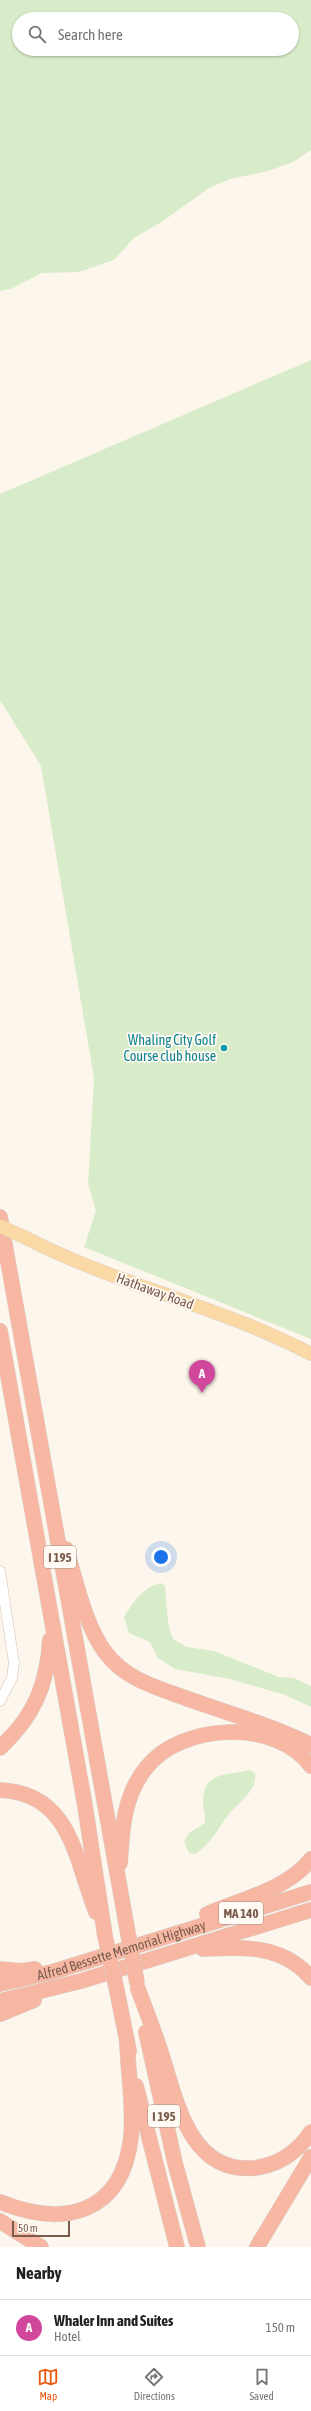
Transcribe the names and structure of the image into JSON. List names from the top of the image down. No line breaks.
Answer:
{"streets":{"highway":["I 195","MA 140","Alfred Bessette Memorial Highway"],"main road":["Hathaway Road"]},"places":["Whaling City Golf Course club house"],"scale_bar":"50 m","page":{"search":"Search here","pins":"A","scale":"50 m","heading":"Nearby","list":[{"mark":"A","name":"Whaler Inn and Suites","note":"Hotel","value":"150 m"}],"nav":["Map","Directions","Saved"]}}
